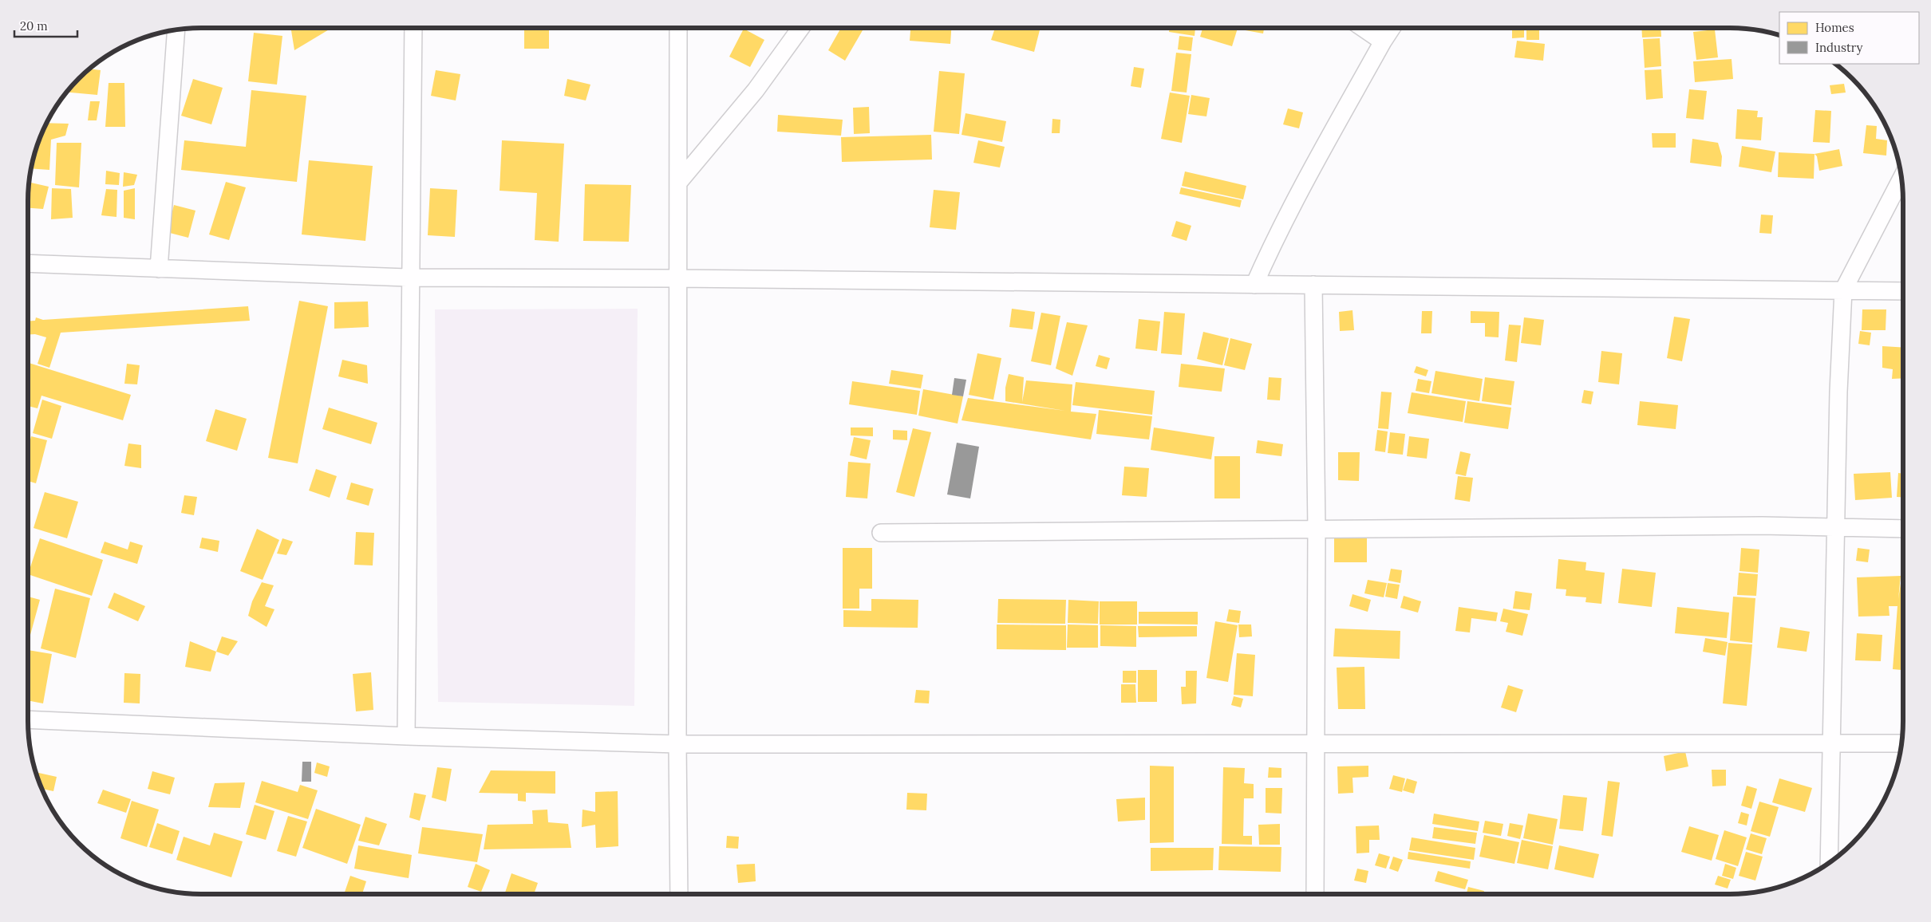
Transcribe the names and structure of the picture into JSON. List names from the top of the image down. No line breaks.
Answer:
{"legend":["Homes","Industry"],"scale_bar":"20 m"}
